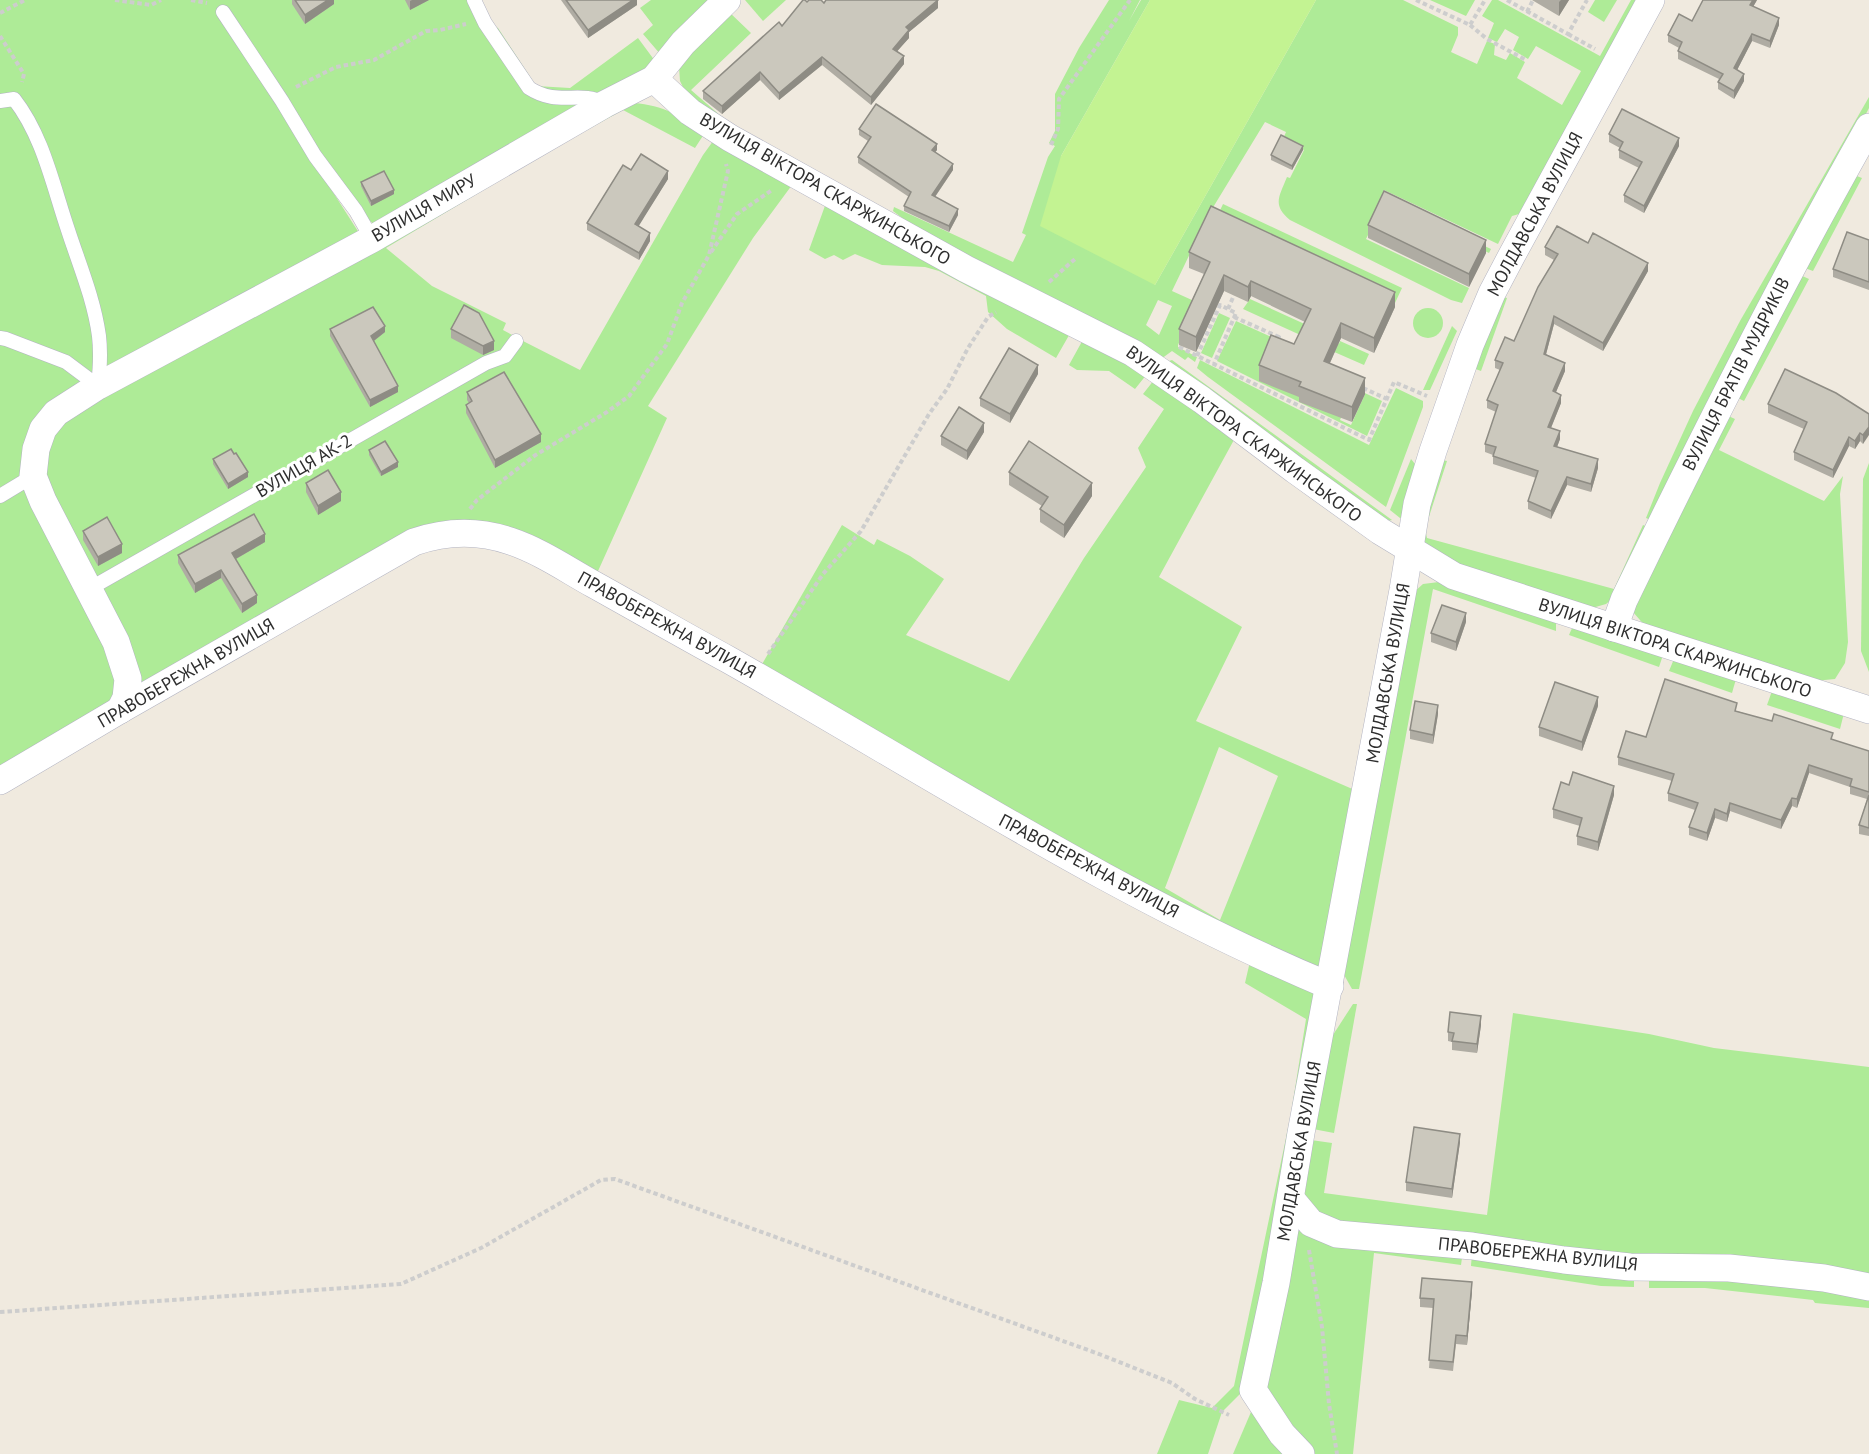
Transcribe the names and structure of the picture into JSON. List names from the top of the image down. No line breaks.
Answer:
{"streets":{"street":["ВУЛИЦЯ ВІКТОРА СКАРЖИНСЬКОГО","ВУЛИЦЯ МИРУ","МОЛДАВСЬКА ВУЛИЦЯ","ВУЛИЦЯ БРАТІВ МУДРИКІВ","ПРАВОБЕРЕЖНА ВУЛИЦЯ"],"lane":["ВУЛИЦЯ АК-2"]},"crossings":[["ВУЛИЦЯ ВІКТОРА СКАРЖИНСЬКОГО","ВУЛИЦЯ МИРУ"],["ВУЛИЦЯ ВІКТОРА СКАРЖИНСЬКОГО","МОЛДАВСЬКА ВУЛИЦЯ"],["ВУЛИЦЯ ВІКТОРА СКАРЖИНСЬКОГО","ВУЛИЦЯ БРАТІВ МУДРИКІВ"],["МОЛДАВСЬКА ВУЛИЦЯ","ПРАВОБЕРЕЖНА ВУЛИЦЯ"]]}
